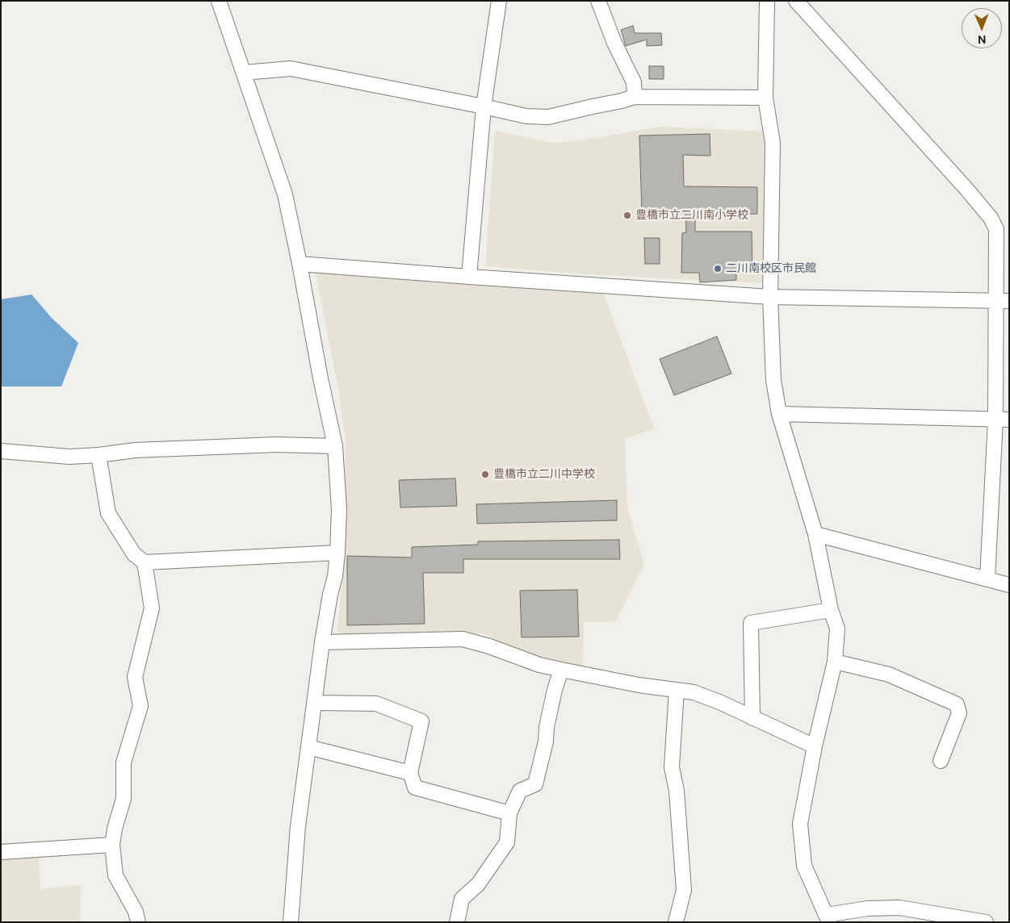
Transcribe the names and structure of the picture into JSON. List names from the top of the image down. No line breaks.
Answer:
{"places":["豊橋市立二川南小学校","二川南校区市民館","豊橋市立二川中学校"],"north":"bottom"}
